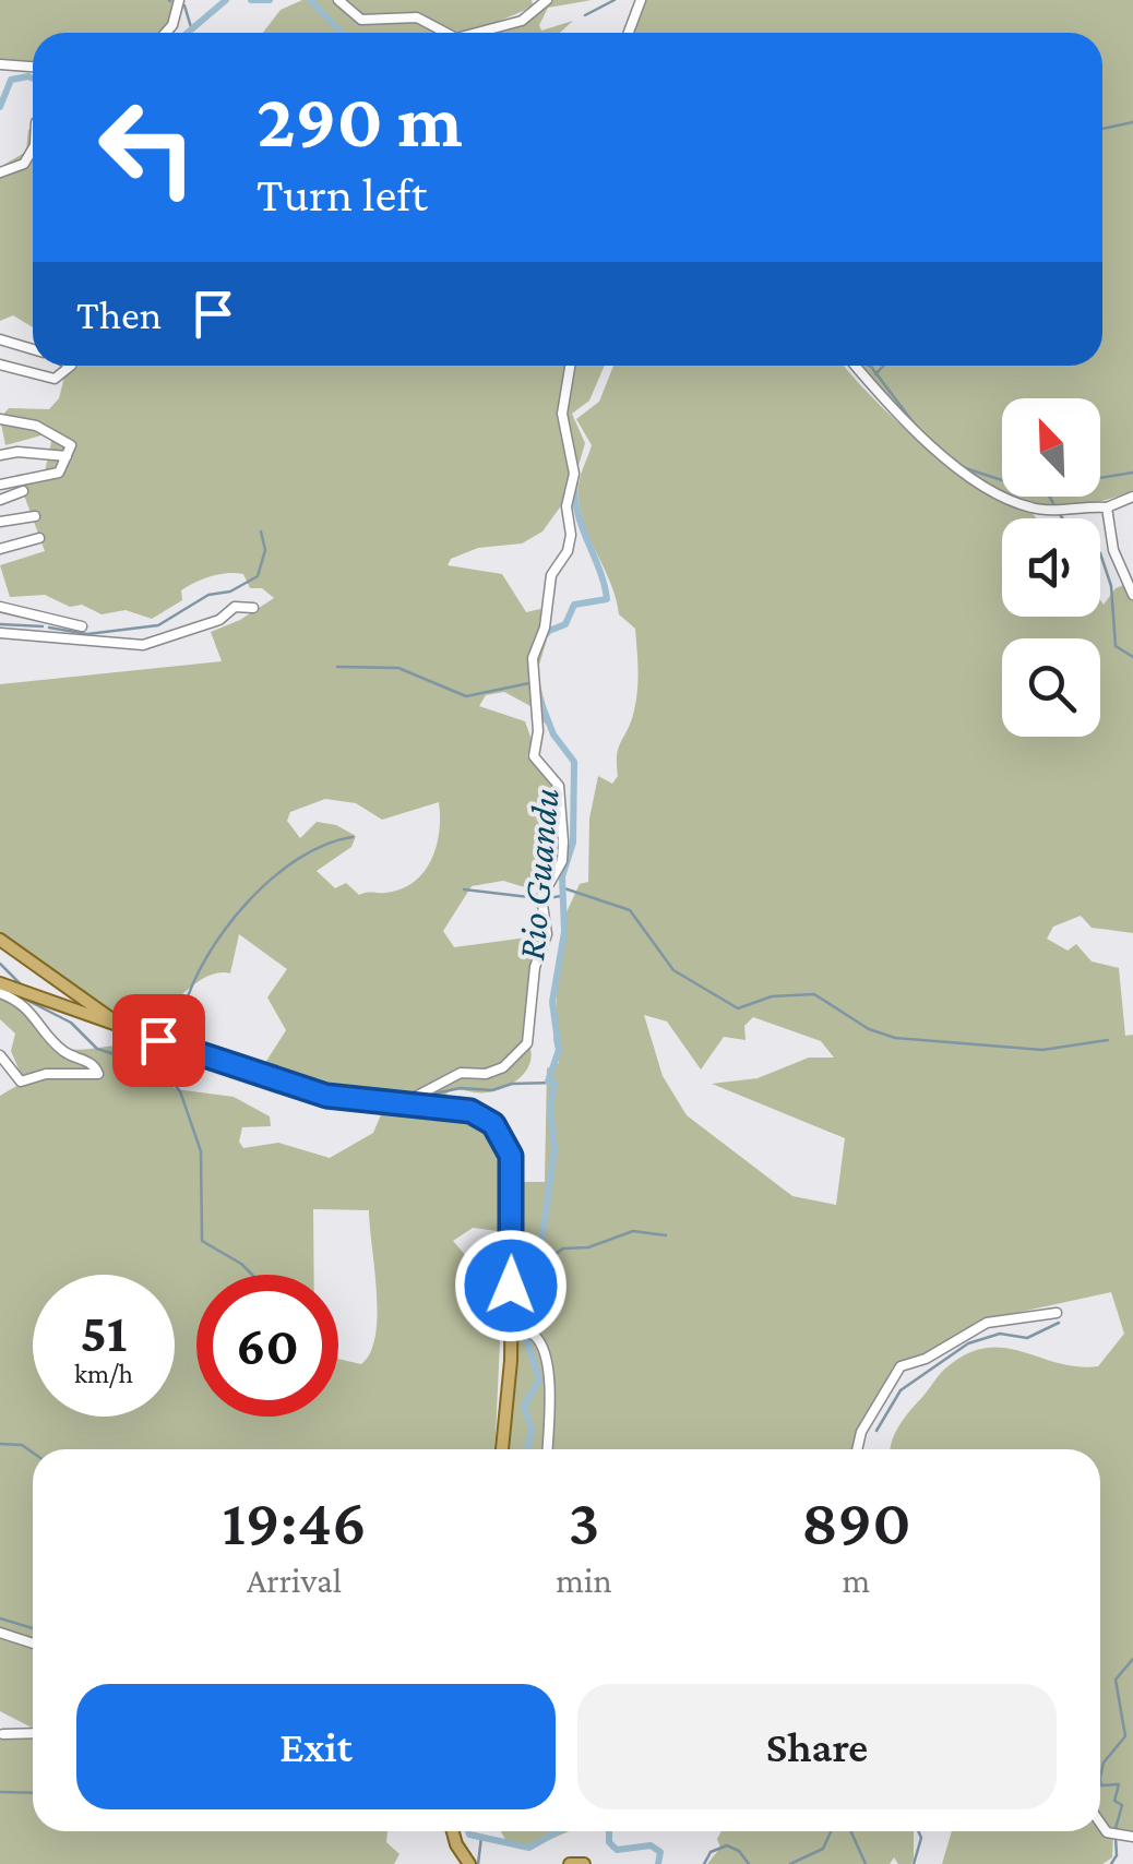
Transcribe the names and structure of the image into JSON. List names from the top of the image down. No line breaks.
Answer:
{"water":["Rio Guandu"],"north":"top left","page":{"turn":["290 m","Turn left"],"then":"Then","speed":"51 km/h","limit":"60","eta":["19:46","Arrival","3","min","890","m"],"buttons":["Exit","Share"]}}
